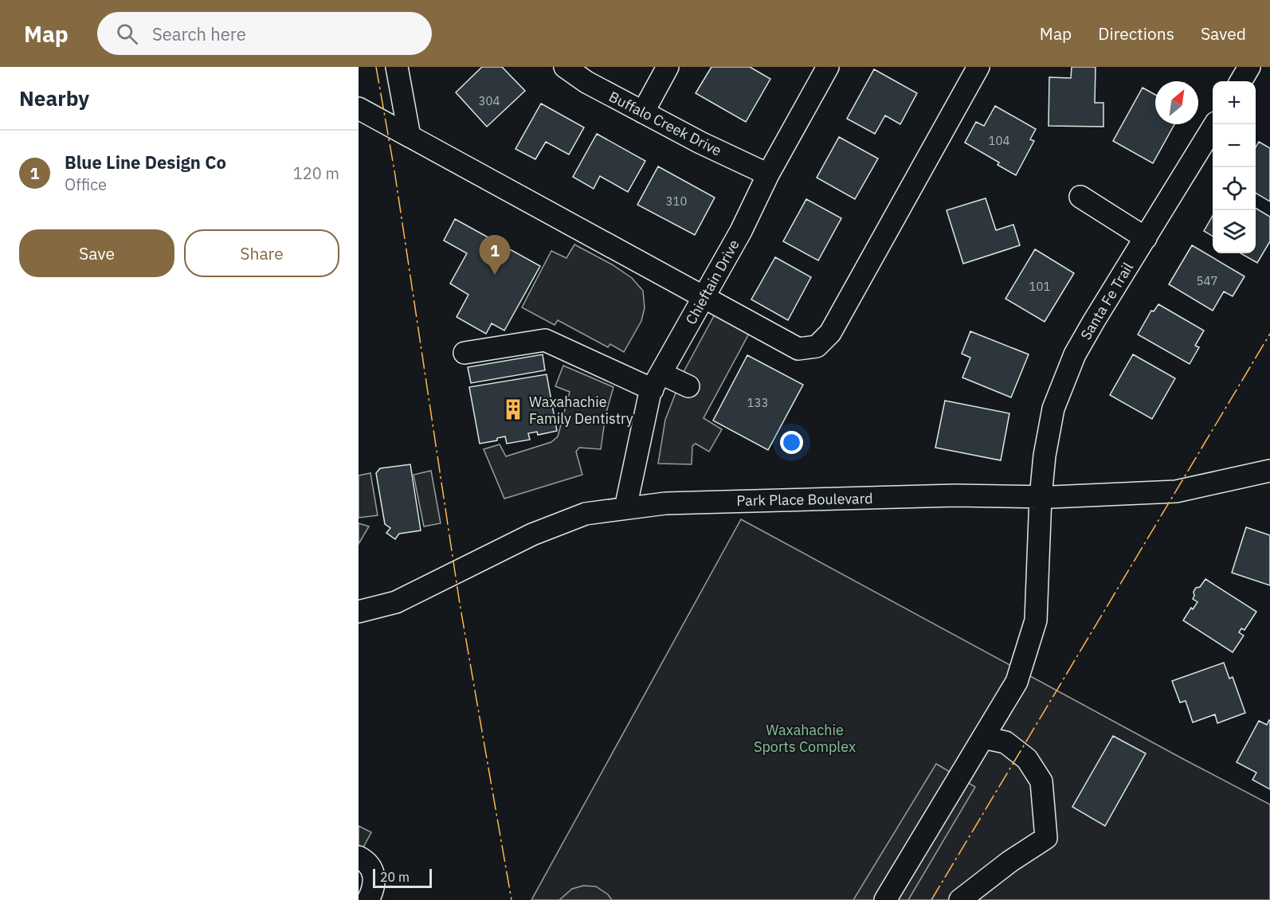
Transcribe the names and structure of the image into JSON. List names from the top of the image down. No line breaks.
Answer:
{"streets":{"street":["Buffalo Creek Drive","Chieftain Drive","Santa Fe Trail","Park Place Boulevard"]},"crossings":[["Buffalo Creek Drive","Chieftain Drive"],["Chieftain Drive","Park Place Boulevard"],["Santa Fe Trail","Park Place Boulevard"]],"parks":["Waxahachie Sports Complex"],"places":{"building":["Waxahachie Family Dentistry"]},"house_numbers":["304","104","310","547","101","133"],"scale_bar":"20 m","north":"top right","page":{"header":"Map","search":"Search here","nav":["Map","Directions","Saved"],"heading":"Nearby","map_buttons":["+","−"],"list":[{"mark":"1","name":"Blue Line Design Co","note":"Office","value":"120 m"}],"buttons":["Save","Share"],"pins":"1","scale":"20 m"}}
